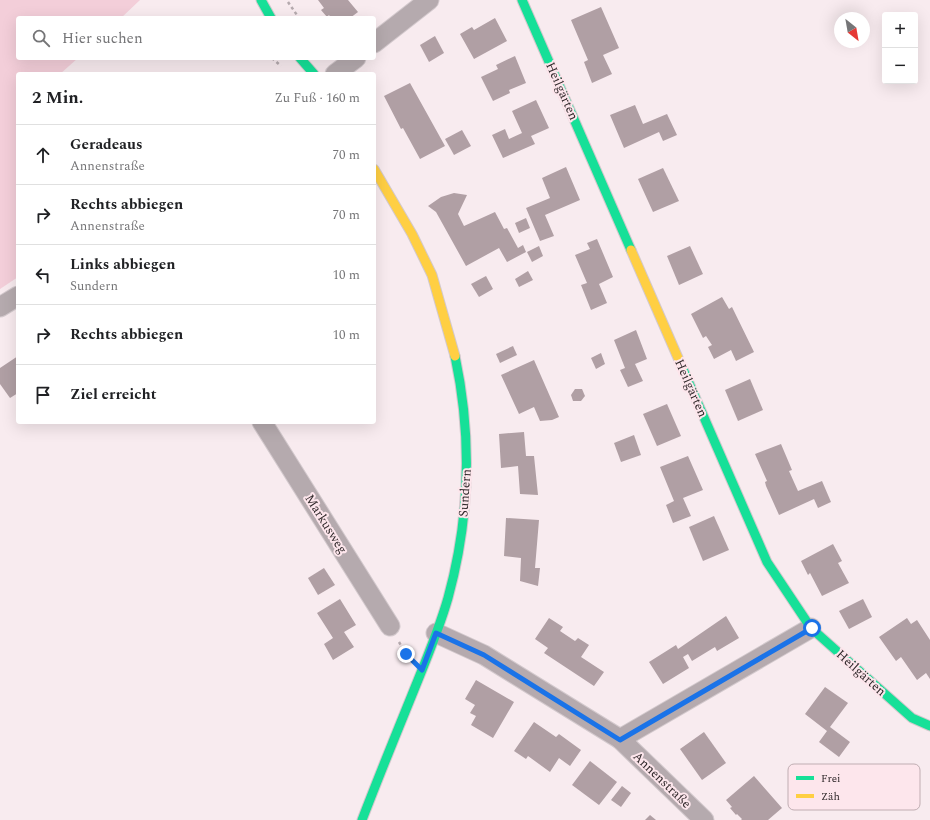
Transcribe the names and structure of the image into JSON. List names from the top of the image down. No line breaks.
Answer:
{"streets":{"street":["Heilgärten","Sundern","Markusweg","Annenstraße"]},"crossings":[["Heilgärten","Annenstraße"],["Sundern","Annenstraße"]],"legend":["Frei","Zäh"],"north":"bottom right","page":{"map_buttons":["+","−"],"search":"Hier suchen","heading":["2 Min.","Zu Fuß · 160 m"],"list":[["Geradeaus","Annenstraße","70 m"],["Rechts abbiegen","Annenstraße","70 m"],["Links abbiegen","Sundern","10 m"],["Rechts abbiegen","10 m"],"Ziel erreicht"]}}
